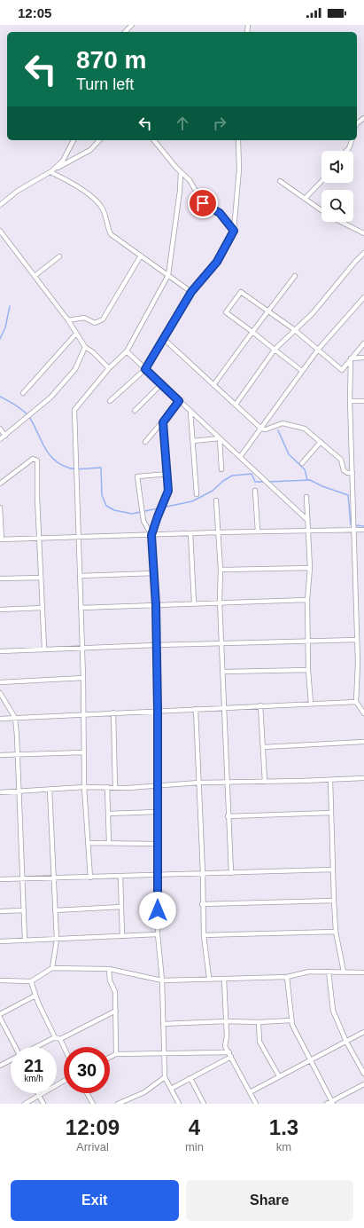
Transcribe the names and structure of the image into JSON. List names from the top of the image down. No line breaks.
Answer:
{"page":{"status":"12:05","turn":["870 m","Turn left"],"speed":"21 km/h","limit":"30","eta":["12:09","Arrival","4","min","1.3","km"],"buttons":["Exit","Share"]}}
